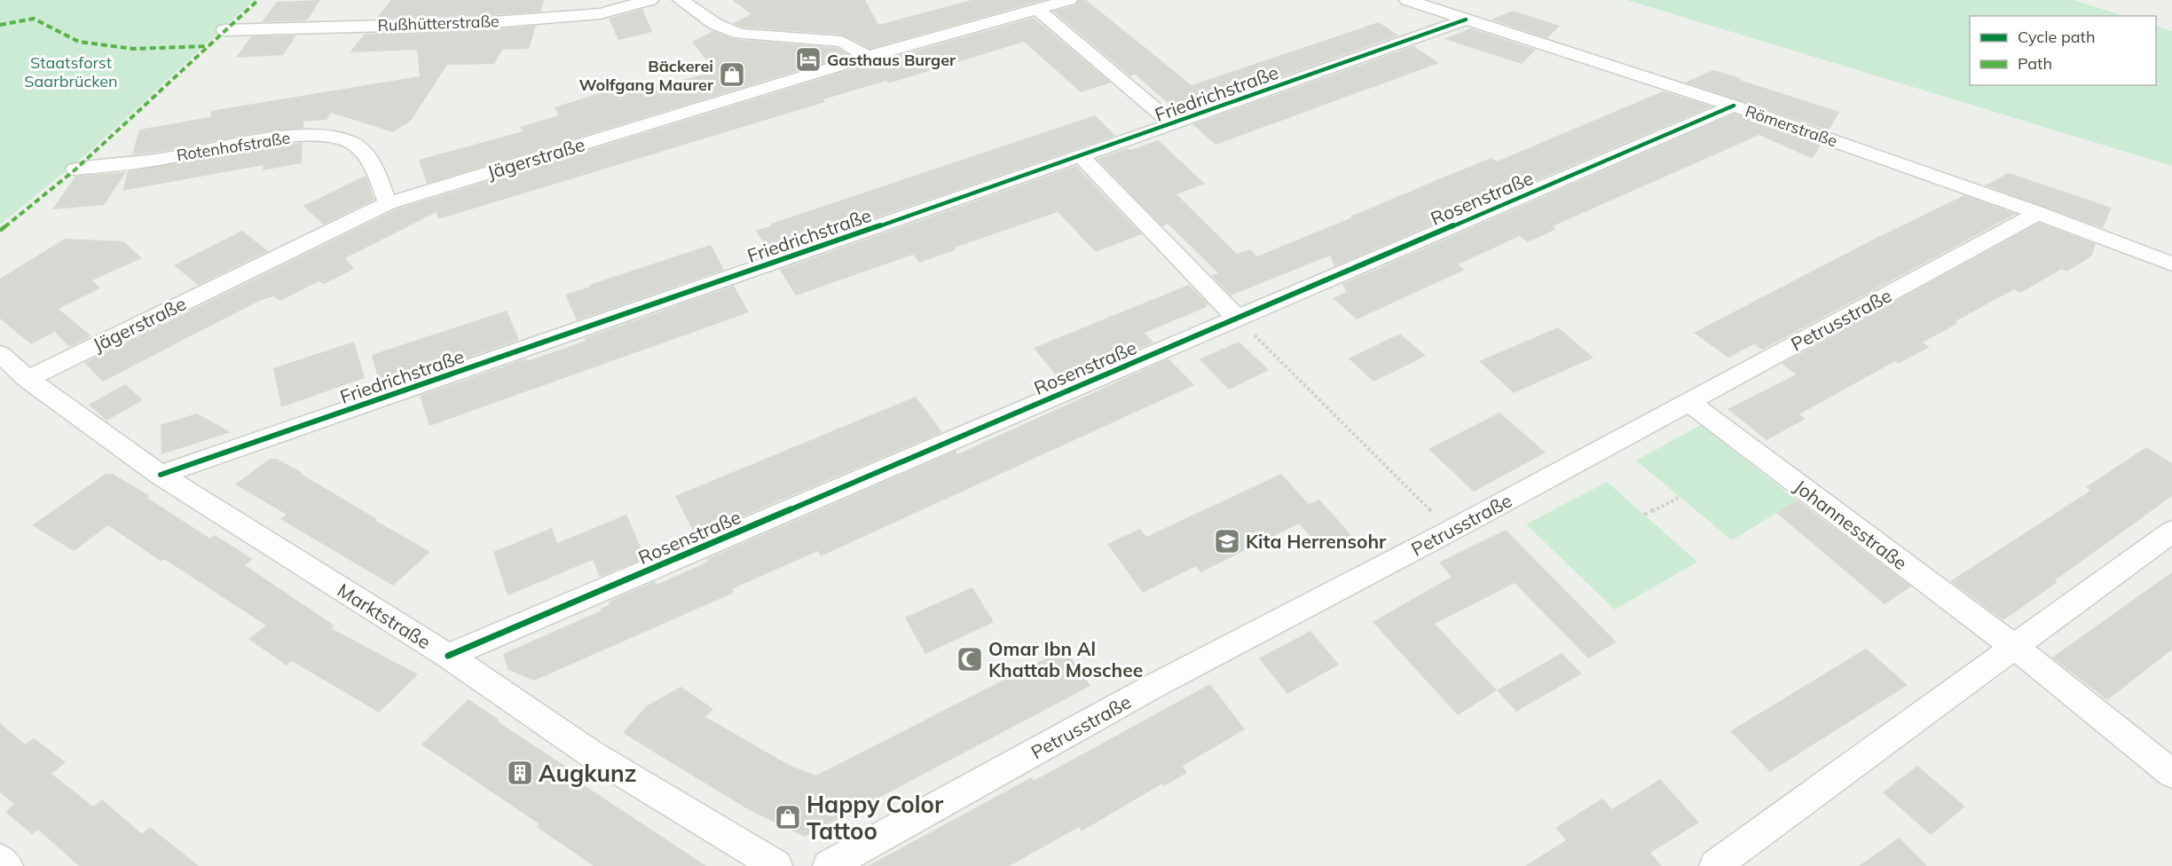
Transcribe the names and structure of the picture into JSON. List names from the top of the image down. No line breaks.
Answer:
{"streets":{"street":["Rußhütterstraße","Friedrichstraße","Römerstraße","Rotenhofstraße","Jägerstraße","Rosenstraße","Petrusstraße","Johannesstraße","Marktstraße"]},"crossings":[["Friedrichstraße","Römerstraße"],["Friedrichstraße","Jägerstraße"],["Friedrichstraße","Marktstraße"],["Römerstraße","Rosenstraße"],["Römerstraße","Petrusstraße"],["Rotenhofstraße","Jägerstraße"],["Jägerstraße","Marktstraße"],["Rosenstraße","Marktstraße"],["Petrusstraße","Johannesstraße"]],"parks":["Staatsforst Saarbrücken"],"places":{"hotel":["Gasthaus Burger"],"shop":["Bäckerei Wolfgang Maurer","Happy Color Tattoo"],"school or university":["Kita Herrensohr"],"mosque":["Omar Ibn Al Khattab Moschee"],"building":["Augkunz"]},"legend":["Cycle path","Path"]}
